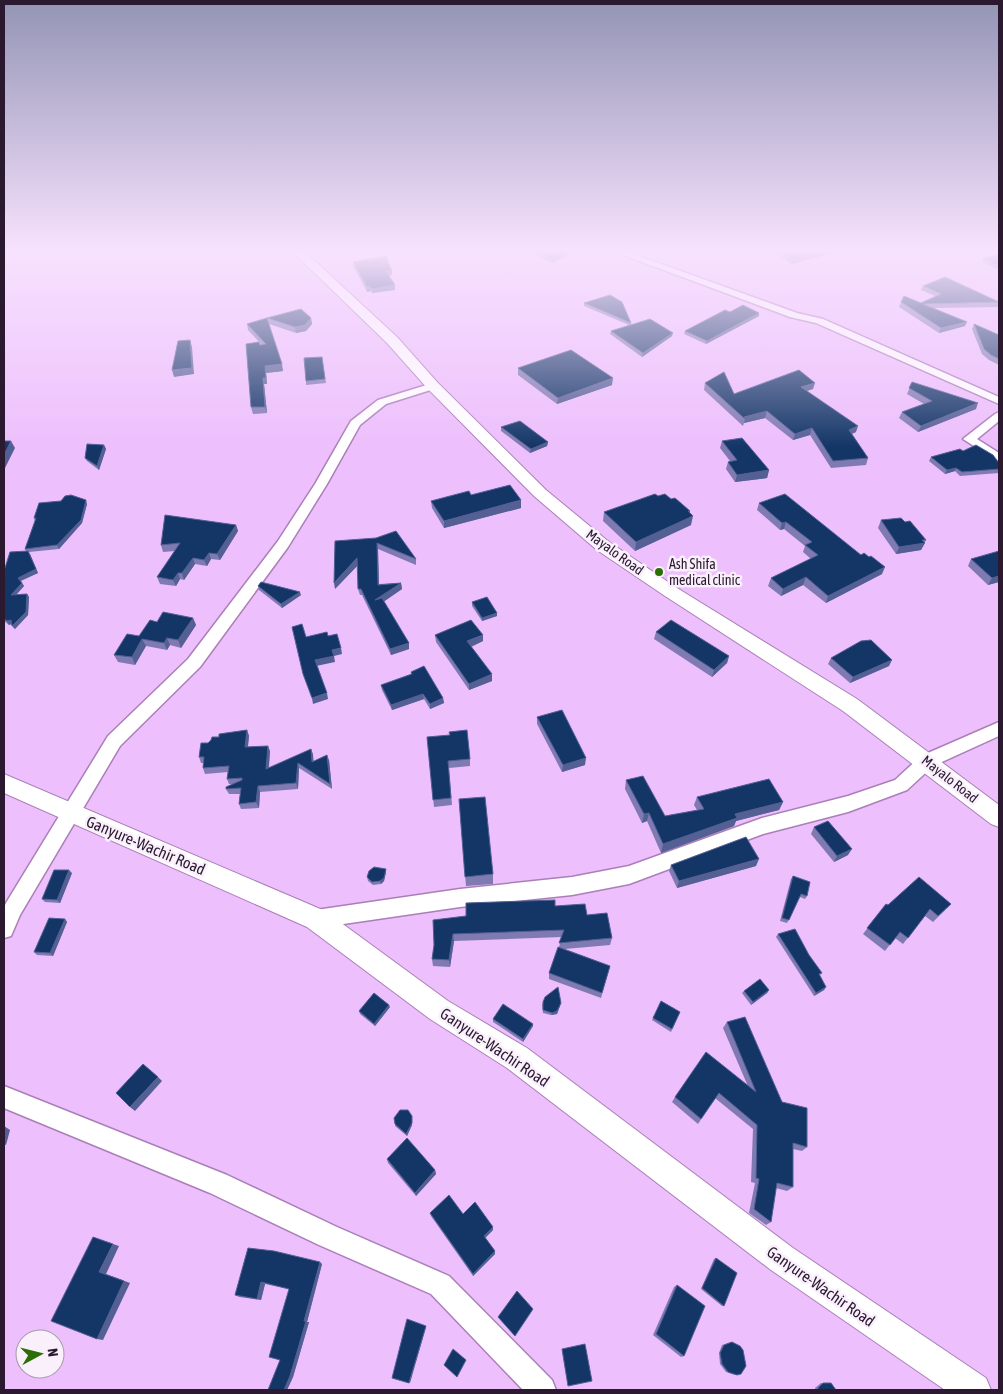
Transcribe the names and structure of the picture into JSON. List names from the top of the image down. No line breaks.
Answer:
{"streets":{"street":["Mayalo Road","Ganyure-Wachir Road"]},"places":["Ash Shifa medical clinic"],"north":"right"}
